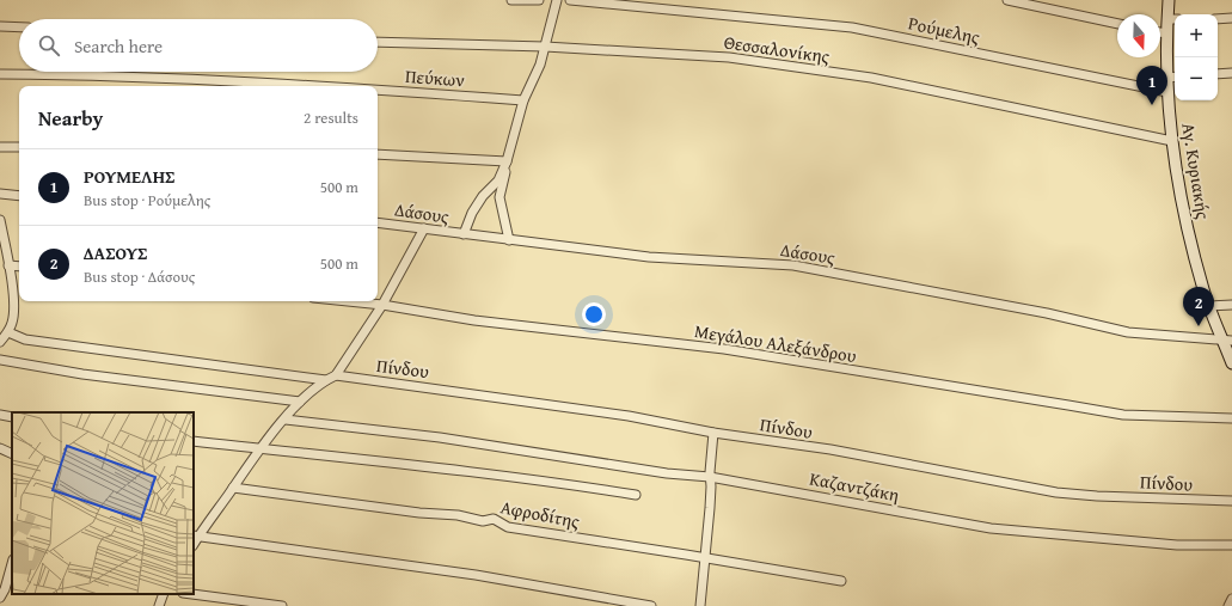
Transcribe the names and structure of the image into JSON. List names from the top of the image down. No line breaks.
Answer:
{"streets":{"street":["Ρούμελης","Θεσσαλονίκης","Πεύκων","Αγ. Κυριακής","Δάσους","Μεγάλου Αλεξάνδρου","Πίνδου","Καζαντζάκη","Αφροδίτης"]},"crossings":[["Ρούμελης","Αγ. Κυριακής"],["Θεσσαλονίκης","Αγ. Κυριακής"],["Αγ. Κυριακής","Δάσους"]],"north":"bottom","page":{"map_buttons":["+","−"],"search":"Search here","pins":["1","2"],"heading":["Nearby","2 results"],"list":[{"mark":"1","name":"ΡΟΥΜΕΛΗΣ","note":"Bus stop · Ρούμελης","value":"500 m"},{"mark":"2","name":"ΔΑΣΟΥΣ","note":"Bus stop · Δάσους","value":"500 m"}]}}
